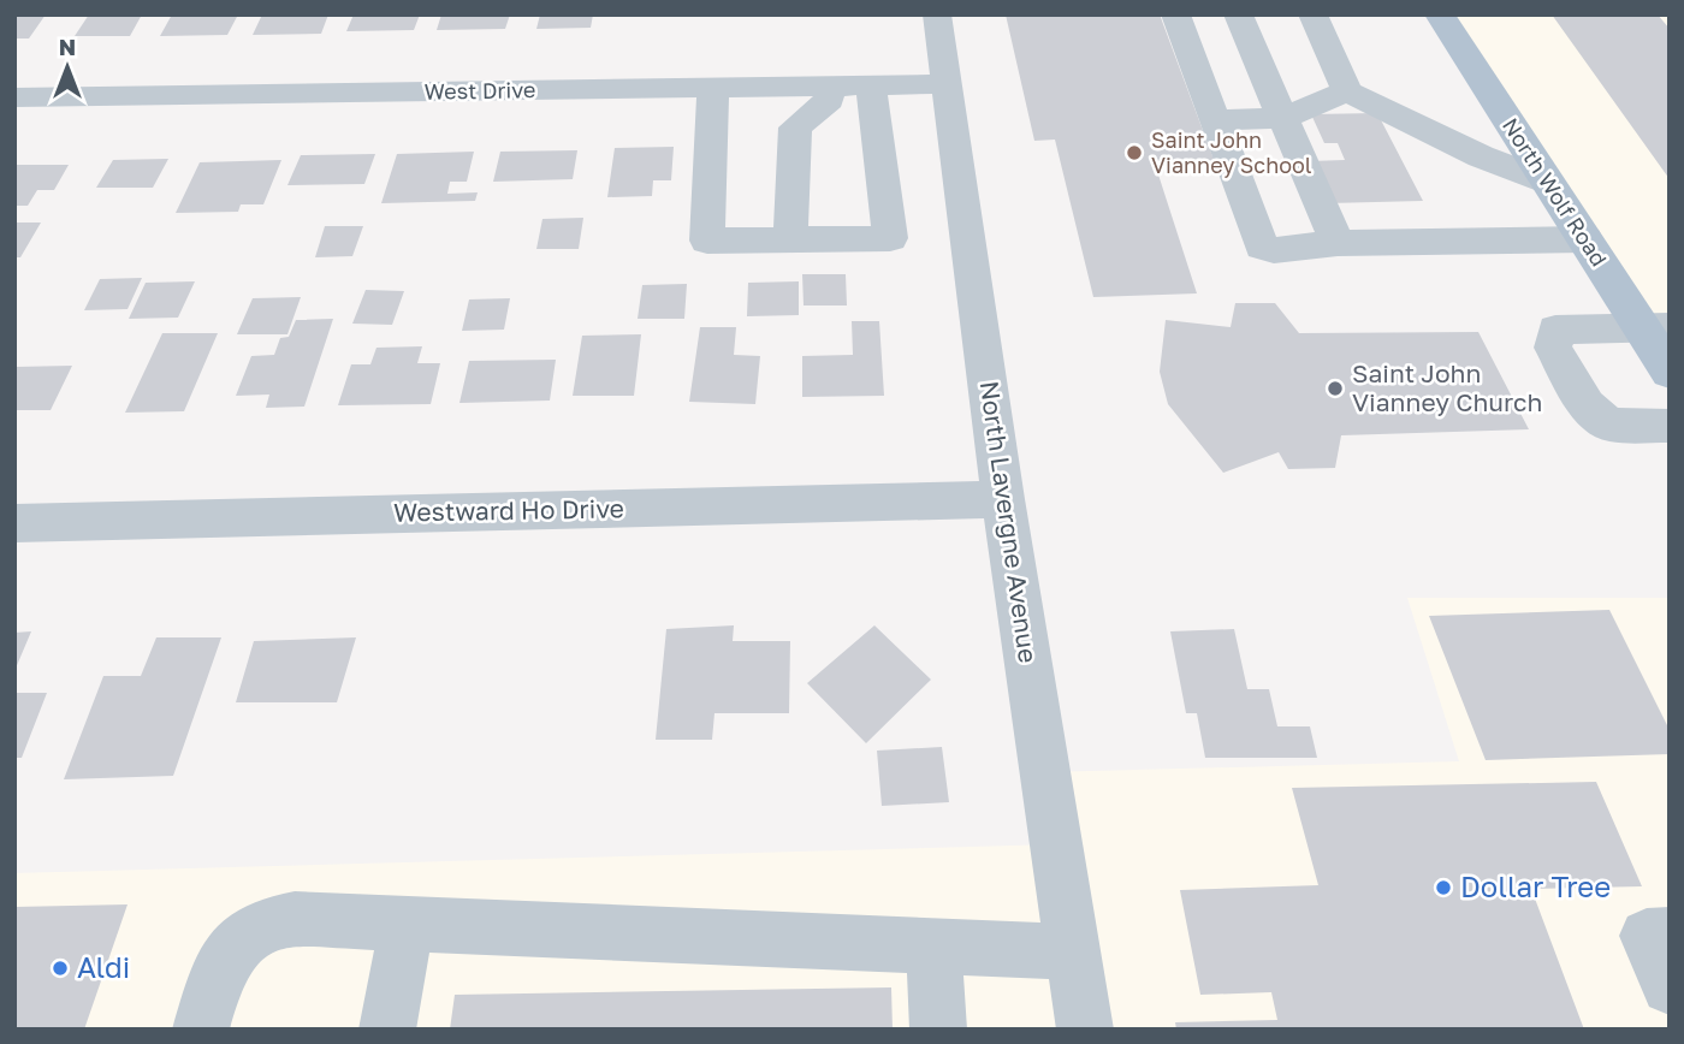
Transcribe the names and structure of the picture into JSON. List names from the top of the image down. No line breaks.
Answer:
{"streets":{"main road":["North Wolf Road"],"street":["West Drive","Westward Ho Drive","North Lavergne Avenue"]},"crossings":[["West Drive","North Lavergne Avenue"],["Westward Ho Drive","North Lavergne Avenue"]],"places":["Saint John Vianney School","Saint John Vianney Church","Dollar Tree","Aldi"],"north":"top"}
